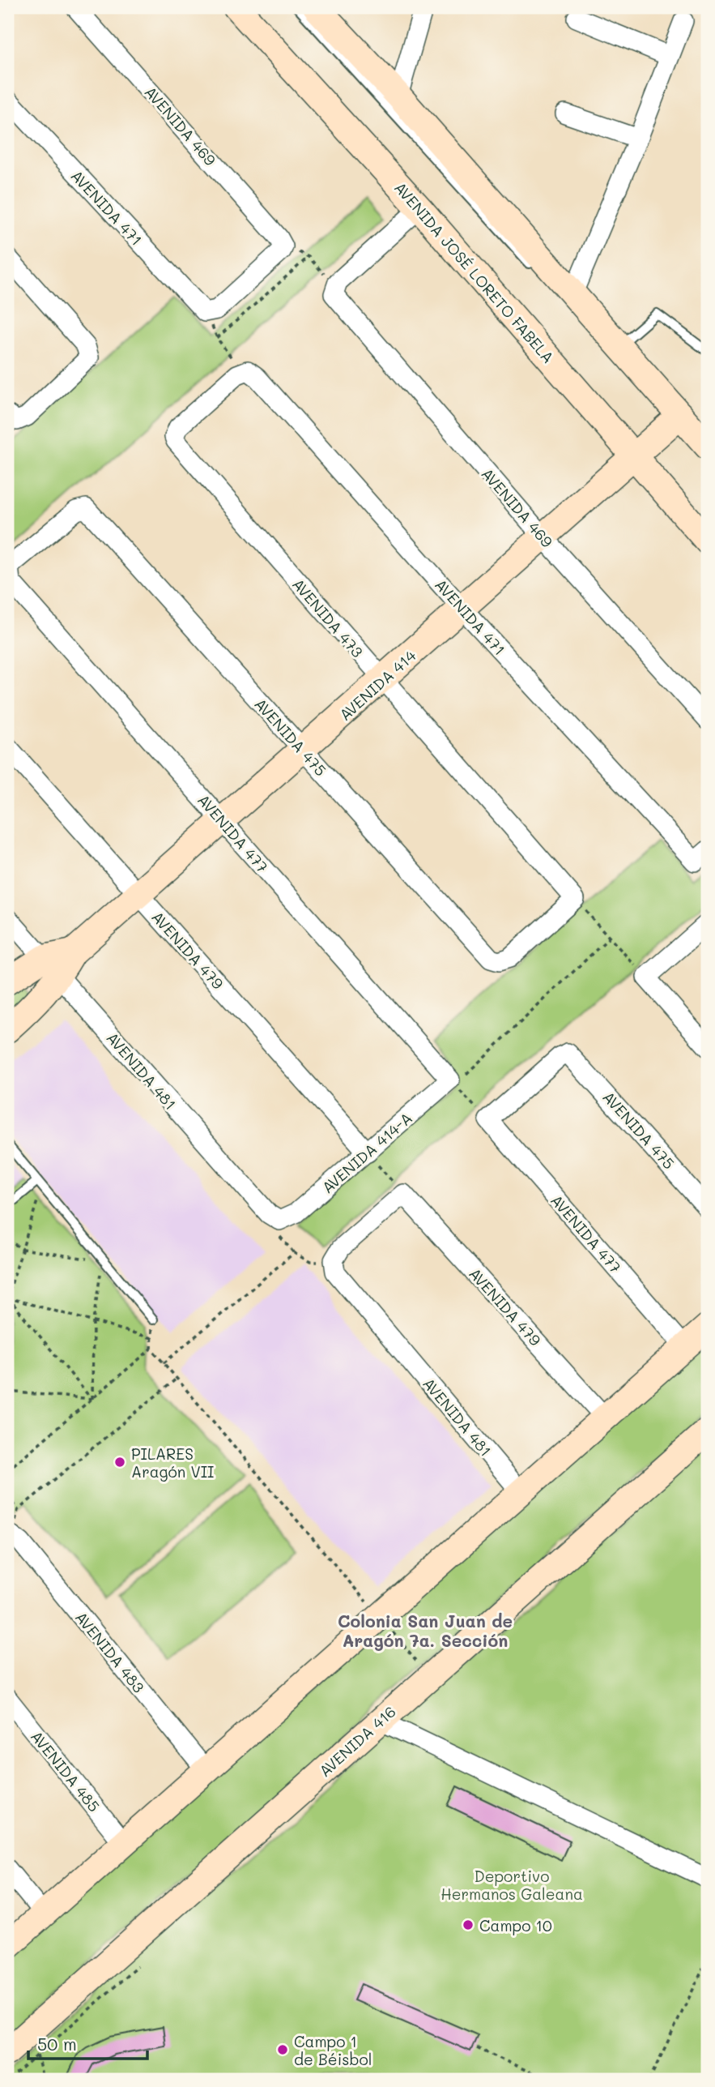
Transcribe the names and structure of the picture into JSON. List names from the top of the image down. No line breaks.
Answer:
{"streets":{"street":["AVENIDA 469","AVENIDA 471","AVENIDA JOSÉ LORETO FABELA","AVENIDA 473","AVENIDA 414","AVENIDA 475","AVENIDA 477","AVENIDA 479","AVENIDA 481","AVENIDA 414-A","AVENIDA 483","AVENIDA 416","AVENIDA 485"]},"crossings":[["AVENIDA 469","AVENIDA 414"],["AVENIDA 471","AVENIDA 473"],["AVENIDA 471","AVENIDA 414"],["AVENIDA JOSÉ LORETO FABELA","AVENIDA 414"],["AVENIDA 473","AVENIDA 414"],["AVENIDA 473","AVENIDA 475"],["AVENIDA 414","AVENIDA 475"],["AVENIDA 414","AVENIDA 477"],["AVENIDA 414","AVENIDA 479"],["AVENIDA 414","AVENIDA 481"],["AVENIDA 475","AVENIDA 477"],["AVENIDA 477","AVENIDA 414-A"],["AVENIDA 479","AVENIDA 414-A"],["AVENIDA 481","AVENIDA 414-A"]],"districts":["Colonia San Juan de Aragón 7a. Sección"],"parks":["Deportivo Hermanos Galeana"],"places":["PILARES Aragón VII","Campo 10","Campo 1 de Béisbol"],"scale_bar":"50 m"}
